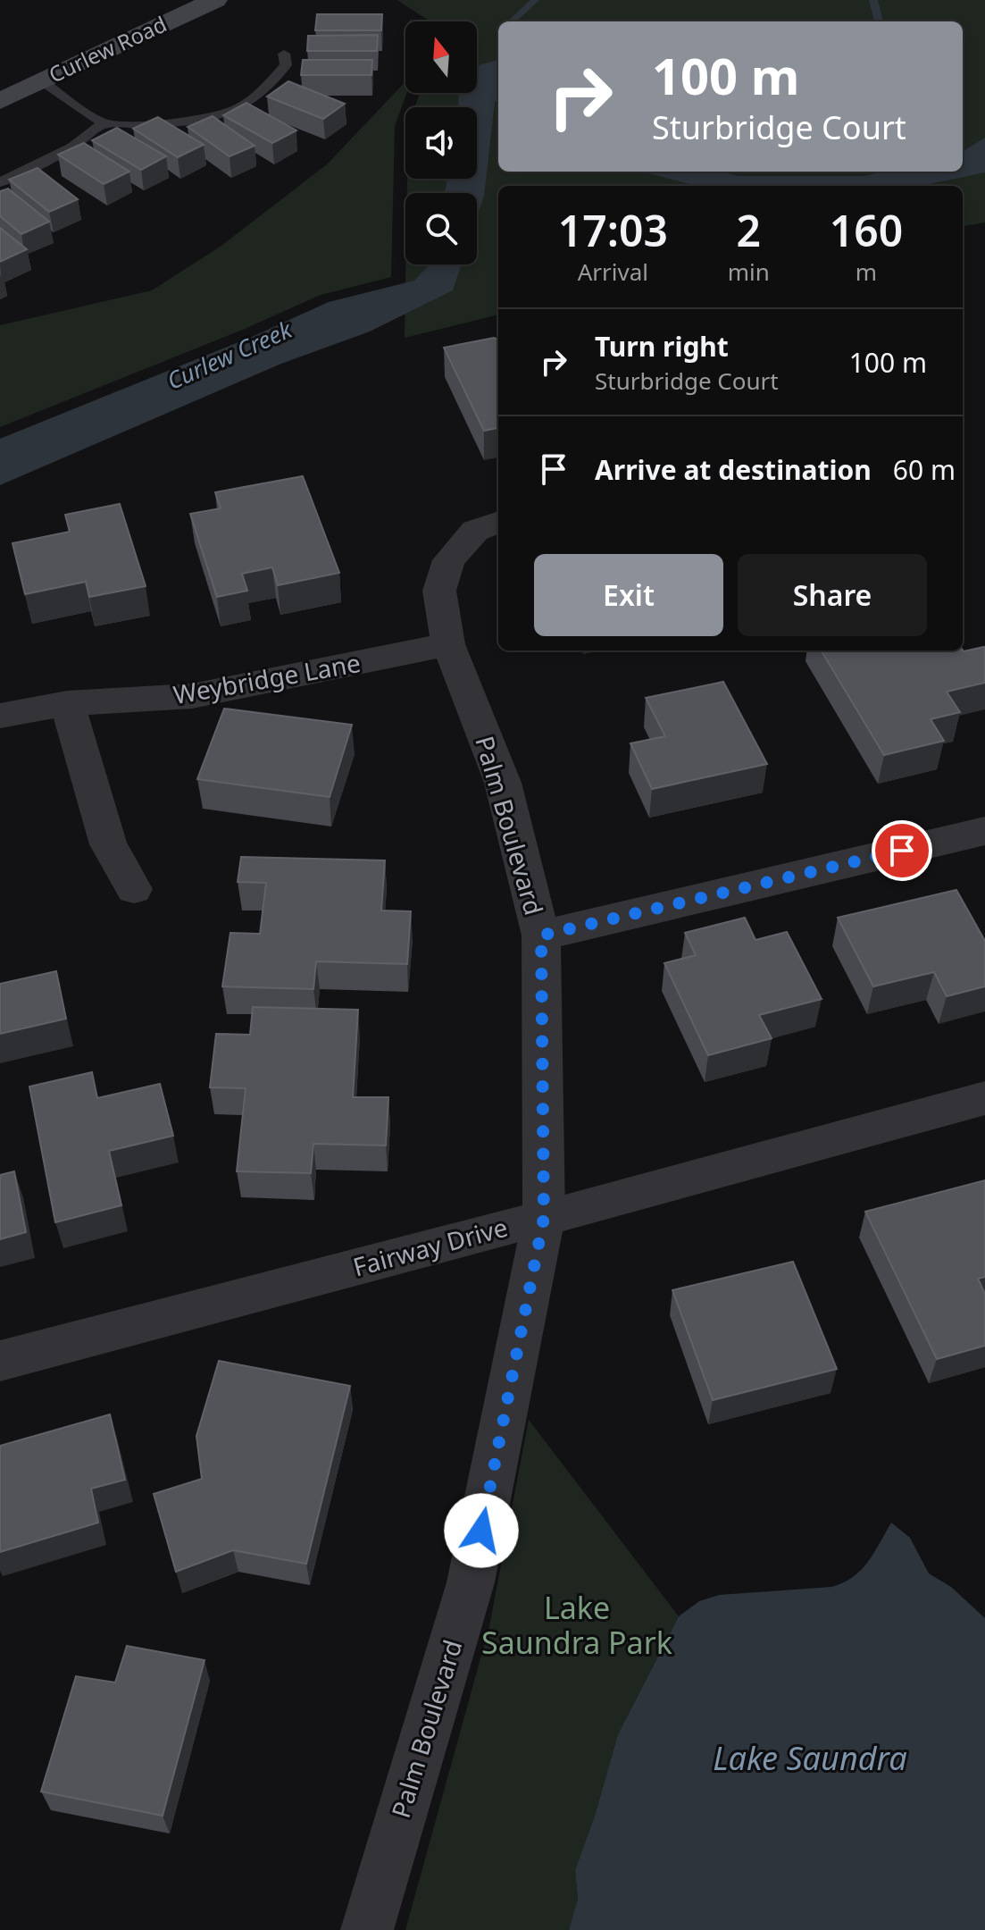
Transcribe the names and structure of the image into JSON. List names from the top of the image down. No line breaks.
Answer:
{"streets":{"main road":["Curlew Road"],"street":["Weybridge Lane","Palm Boulevard","Fairway Drive"]},"crossings":[["Weybridge Lane","Palm Boulevard"],["Palm Boulevard","Fairway Drive"]],"water":["Curlew Creek","Lake Saundra"],"parks":["Lake Saundra Park"],"north":"top","page":{"turn":["100 m","Sturbridge Court"],"eta":["17:03","Arrival","2","min","160","m"],"list":[{"name":"Turn right","note":"Sturbridge Court","value":"100 m"},{"name":"Arrive at destination","value":"60 m"}],"buttons":["Exit","Share"]}}
